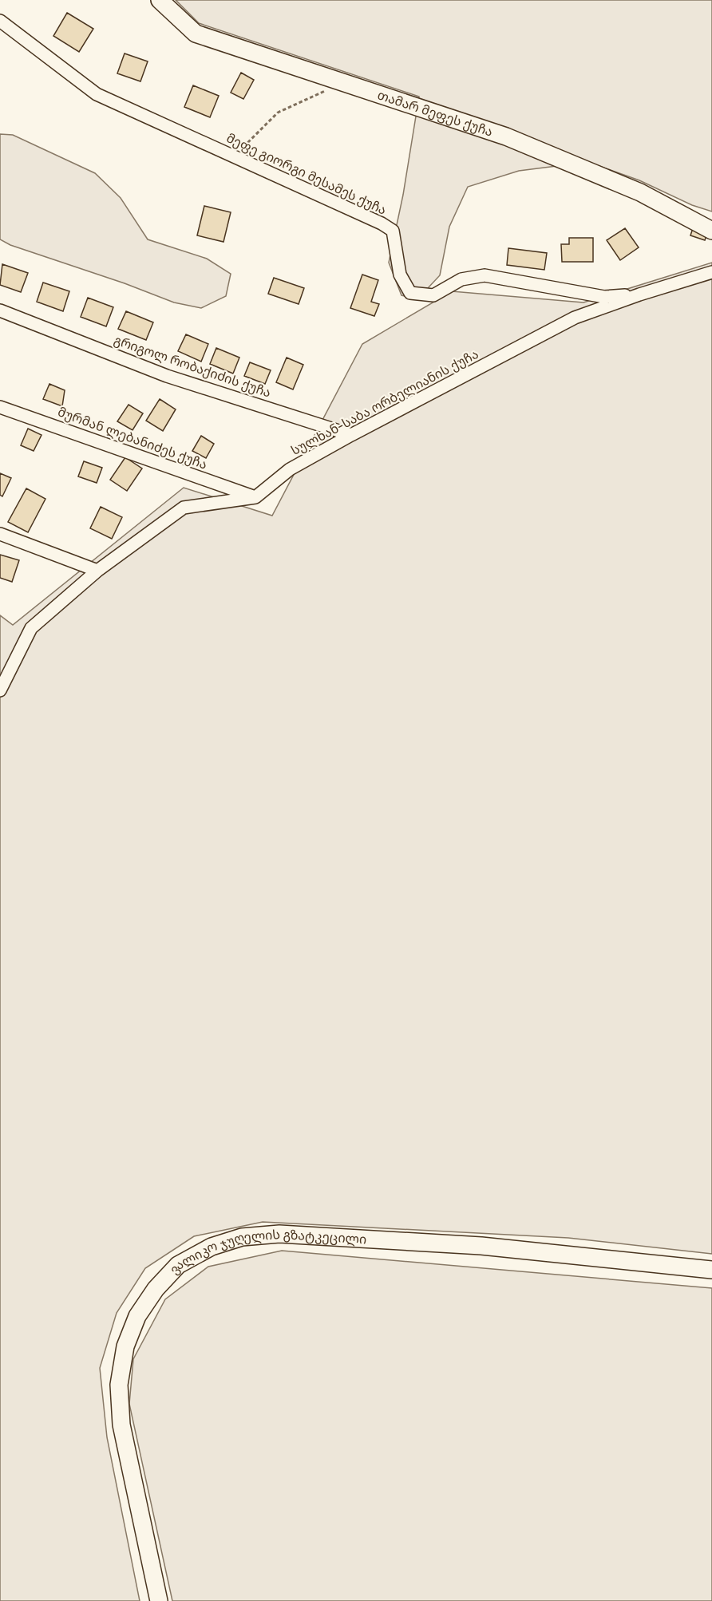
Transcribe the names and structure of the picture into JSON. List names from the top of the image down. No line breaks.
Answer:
{"streets":{"main road":["თამარ მეფეს ქუჩა","ვალიკო ჯუღელის გზატკეცილი"],"street":["მეფე გიორგი მესამეს ქუჩა","გრიგოლ რობაქიძის ქუჩა","სულხან-საბა ორბელიანის ქუჩა","მურმან ლებანიძეს ქუჩა"]},"crossings":[["მეფე გიორგი მესამეს ქუჩა","სულხან-საბა ორბელიანის ქუჩა"],["გრიგოლ რობაქიძის ქუჩა","სულხან-საბა ორბელიანის ქუჩა"],["სულხან-საბა ორბელიანის ქუჩა","მურმან ლებანიძეს ქუჩა"]]}
